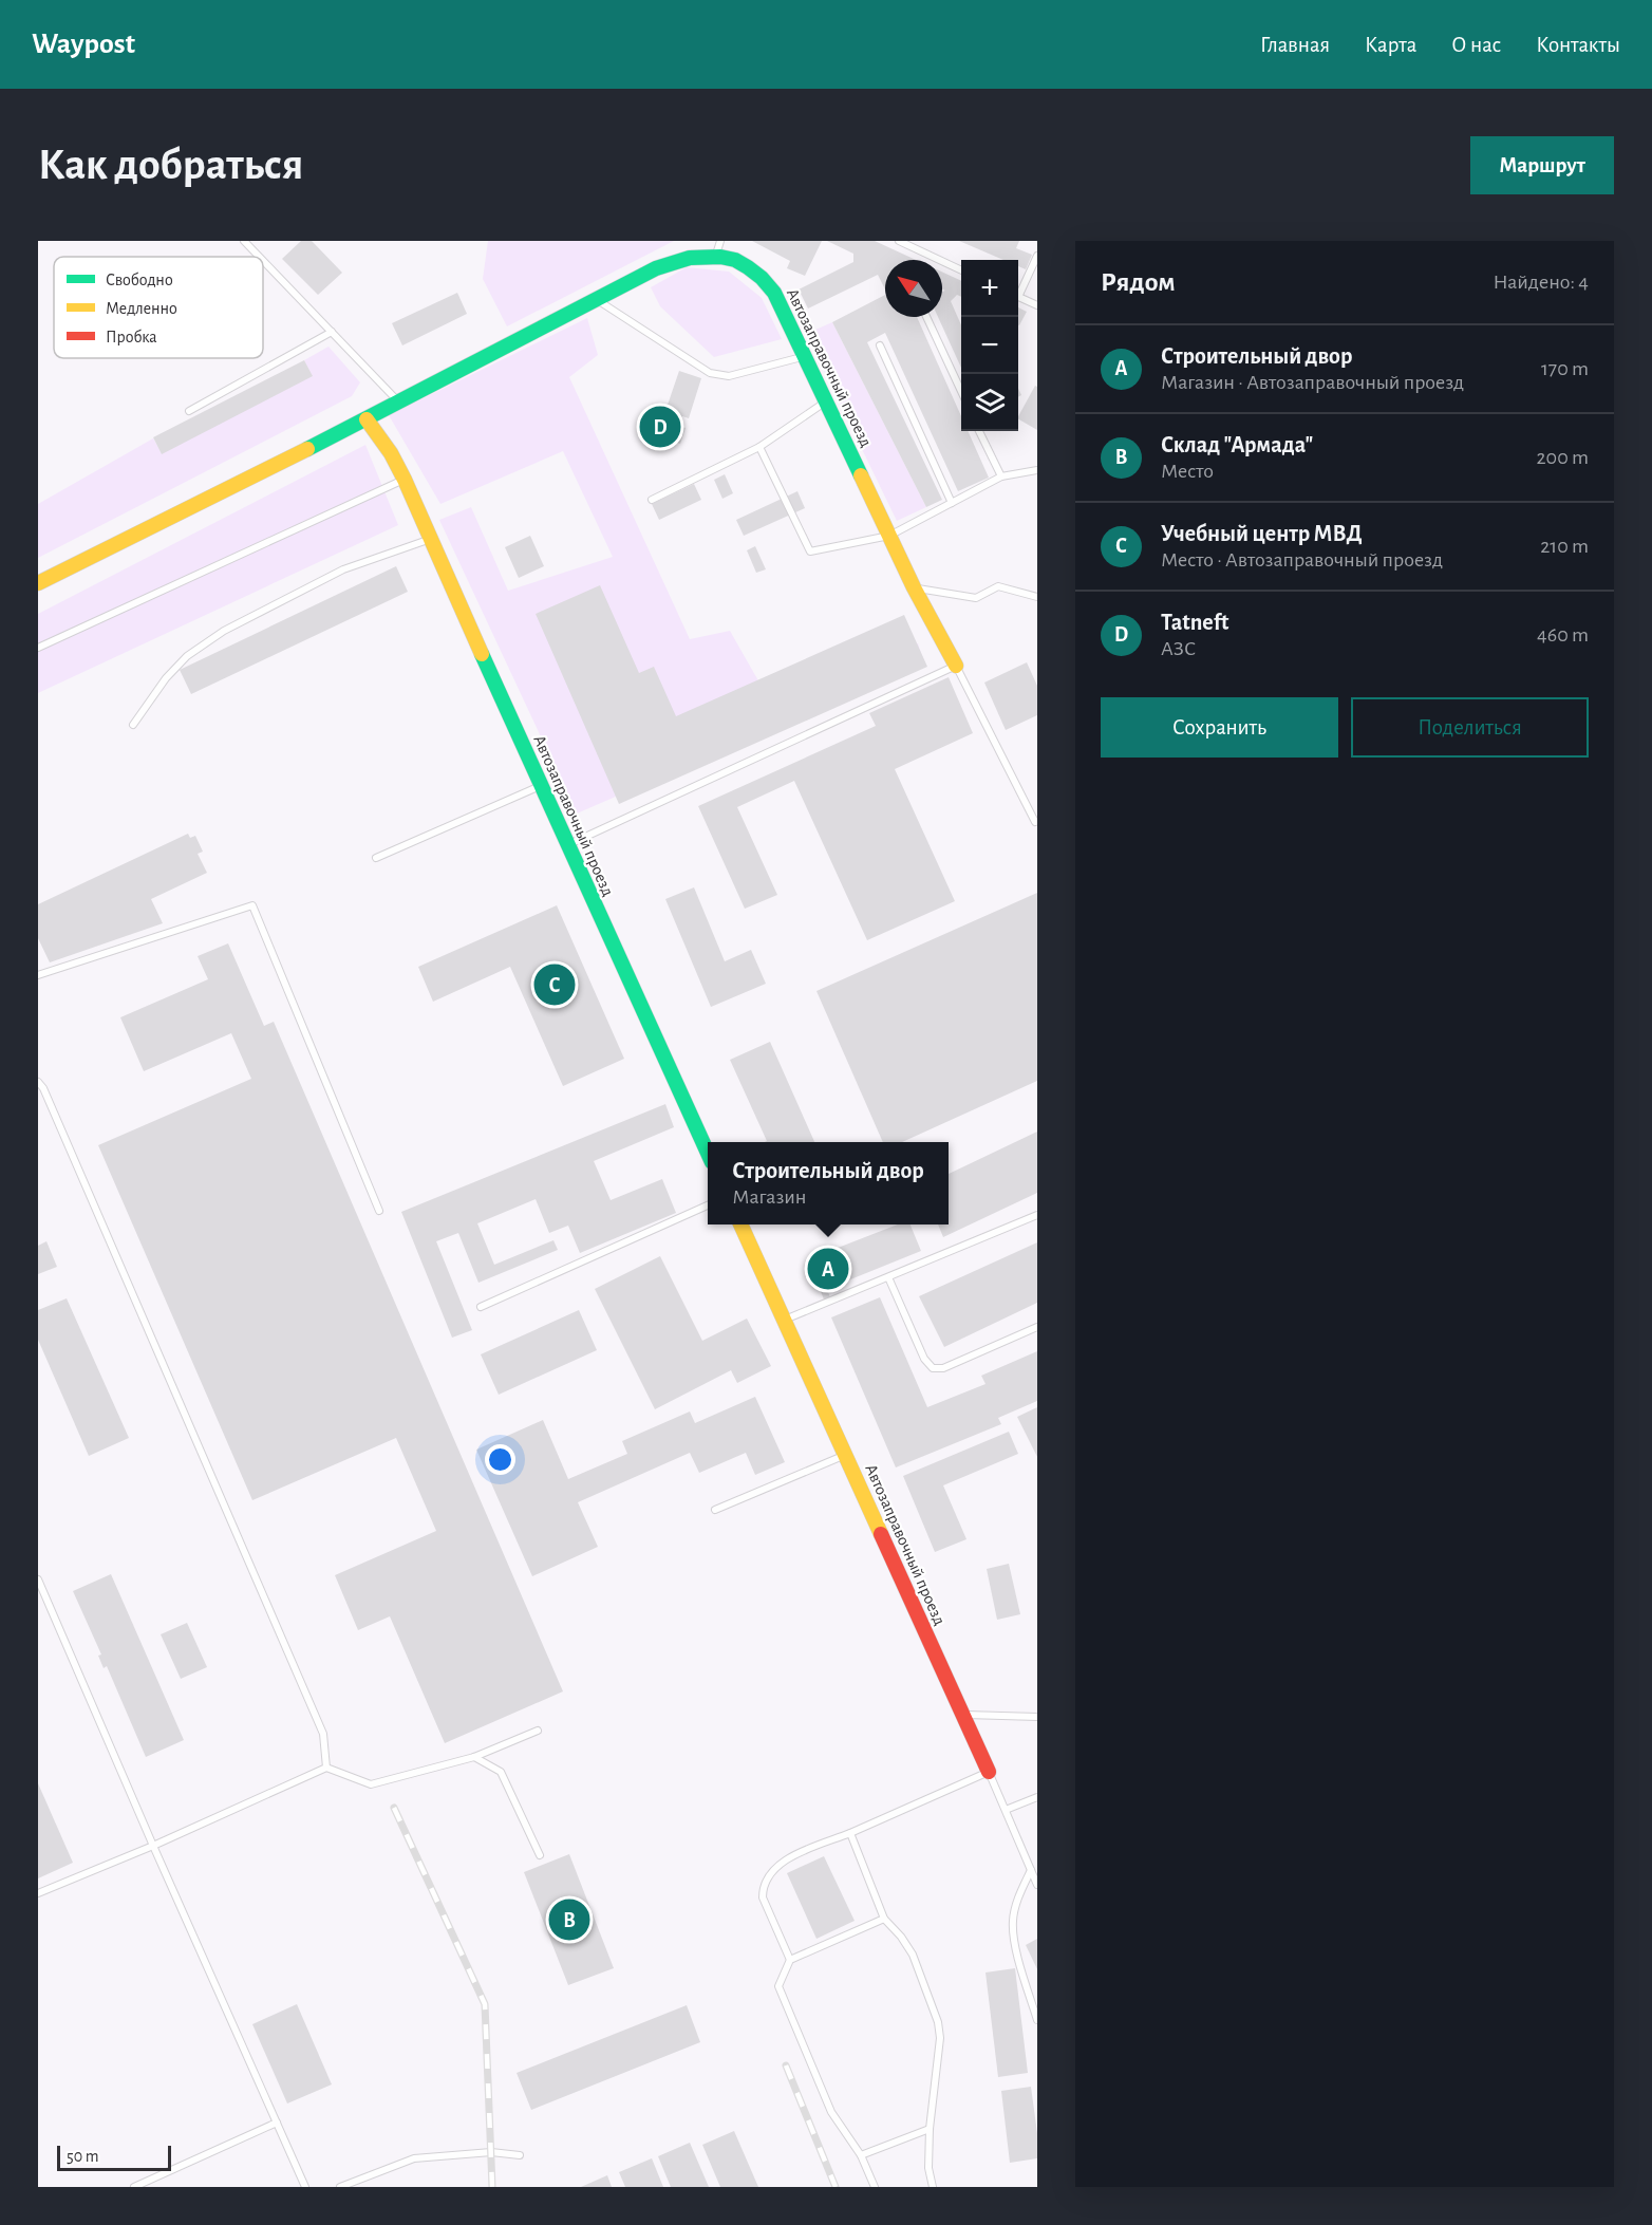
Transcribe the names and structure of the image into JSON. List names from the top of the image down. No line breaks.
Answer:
{"streets":{"street":["Автозаправочный проезд"]},"legend":["Свободно","Медленно","Пробка"],"scale_bar":"50 m","north":"top left","page":{"header":"Waypost","nav":["Главная","Карта","О нас","Контакты"],"buttons":["Маршрут",["Сохранить","Поделиться"]],"title":"Как добраться","heading":["Рядом","Найдено: 4"],"map_buttons":["+","−"],"list":[{"mark":"A","name":"Строительный двор","note":"Магазин · Автозаправочный проезд","value":"170 m"},{"mark":"B","name":"Склад \"Армада\"","note":"Место","value":"200 m"},{"mark":"C","name":"Учебный центр МВД","note":"Место · Автозаправочный проезд","value":"210 m"},{"mark":"D","name":"Tatneft","note":"АЗС","value":"460 m"}],"pins":["D","C","A","B"],"popup":["Строительный двор","Магазин"],"scale":"50 m"}}
